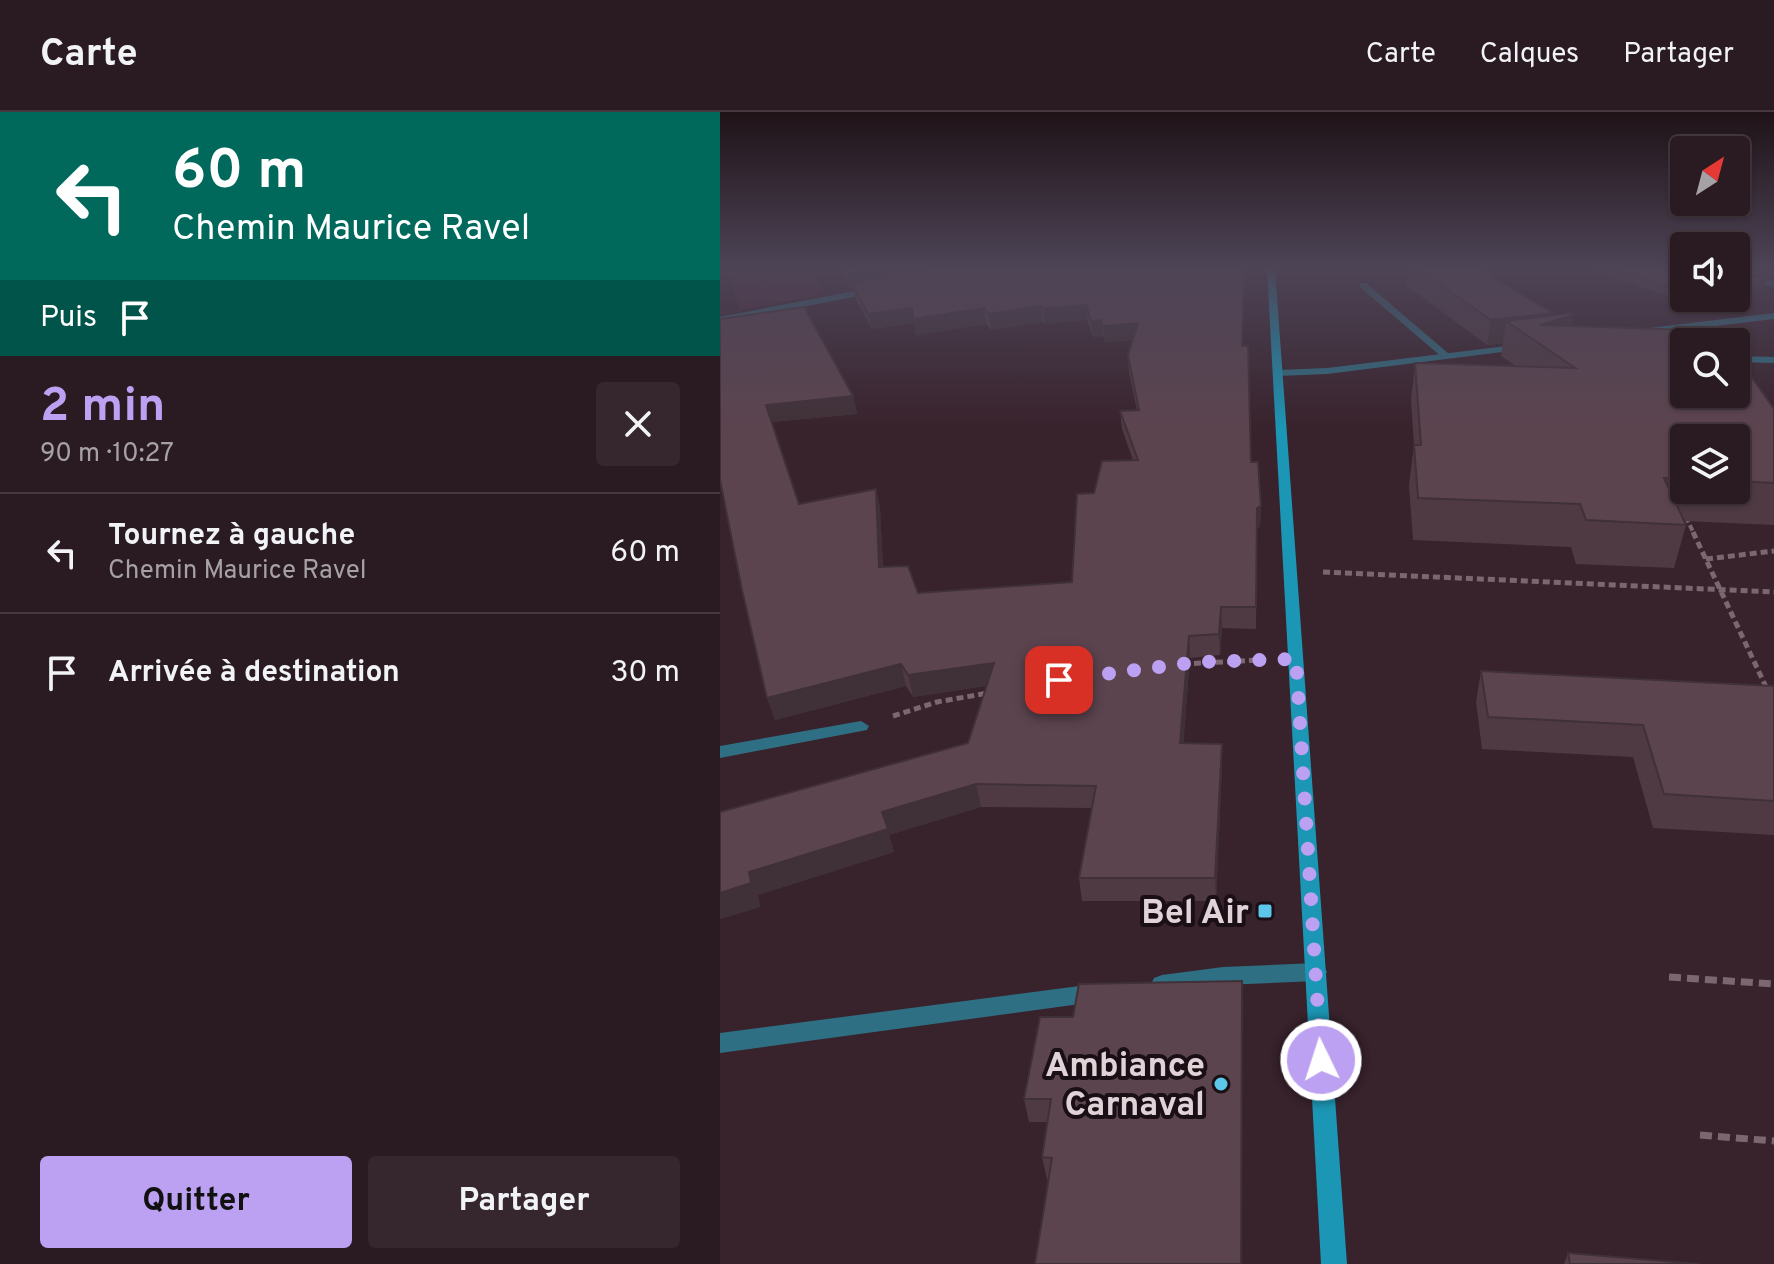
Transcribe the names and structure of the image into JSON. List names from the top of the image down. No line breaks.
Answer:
{"places":{"transit":["Bel Air"],"other":["Ambiance Carnaval"]},"north":"top right","page":{"header":"Carte","nav":["Carte","Calques","Partager"],"turn":["60 m","Chemin Maurice Ravel"],"then":"Puis","heading":["2 min","90 m · 10:27"],"list":[{"name":"Tournez à gauche","note":"Chemin Maurice Ravel","value":"60 m"},{"name":"Arrivée à destination","value":"30 m"}],"buttons":["Quitter","Partager"]}}
